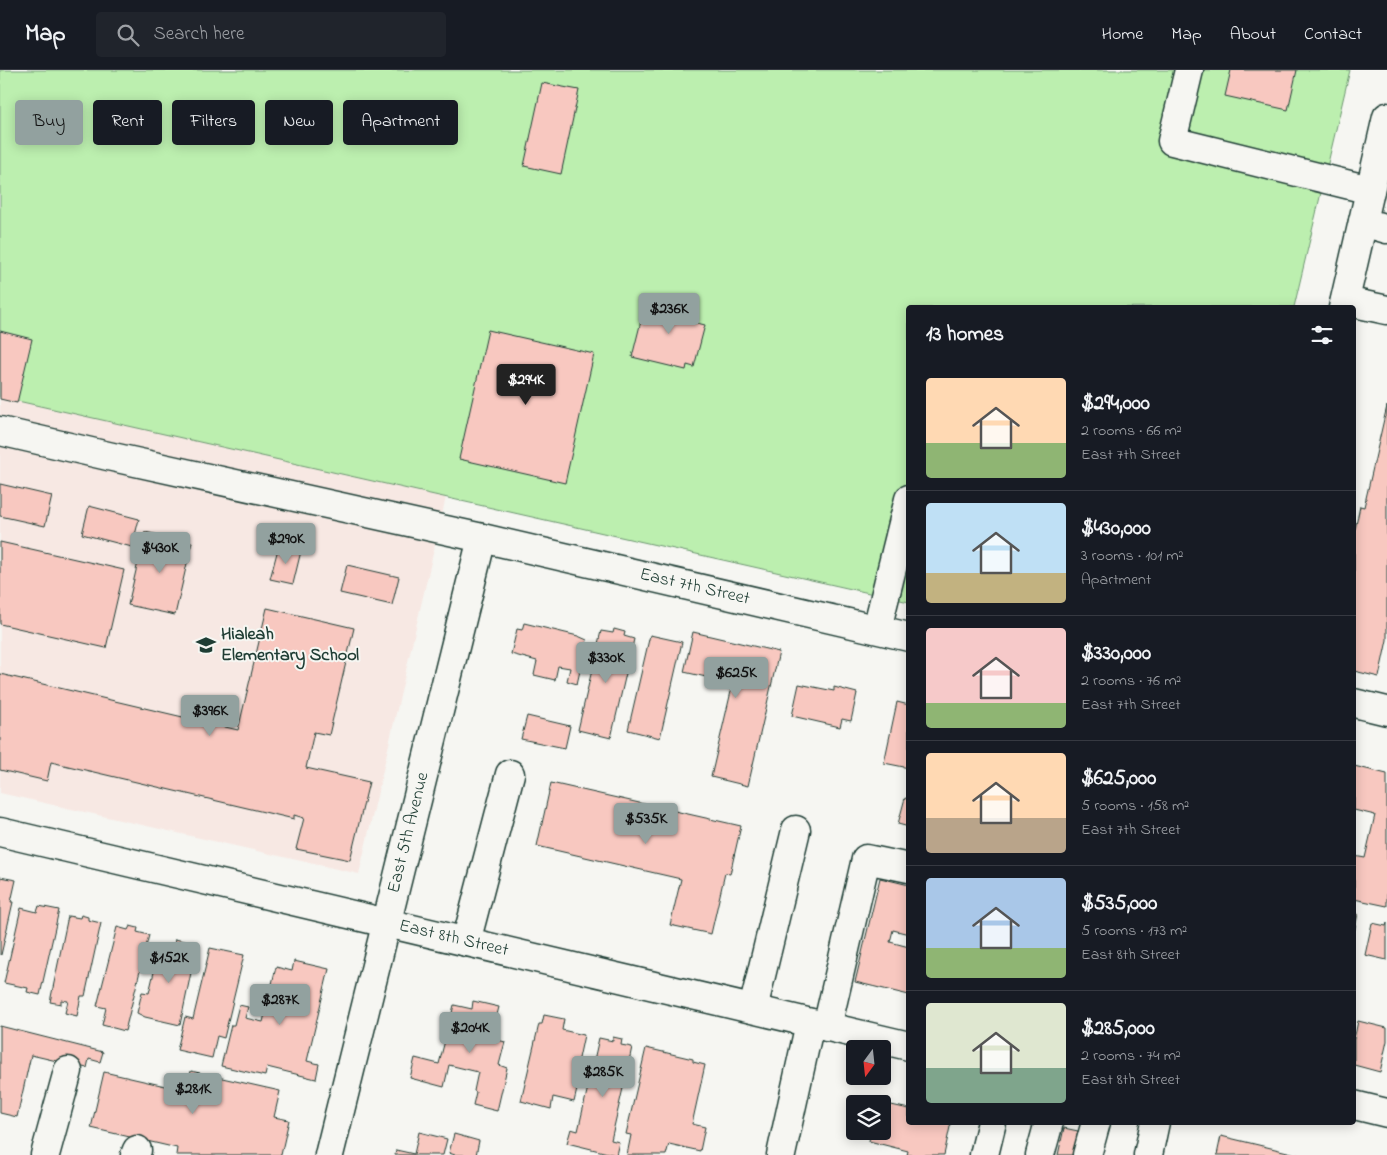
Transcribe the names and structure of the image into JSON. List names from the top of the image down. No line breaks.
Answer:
{"streets":{"street":["East 7th Street","East 5th Avenue","East 8th Street"]},"crossings":[["East 7th Street","East 5th Avenue"],["East 5th Avenue","East 8th Street"]],"places":{"school or university":["Hialeah Elementary School"]},"north":"bottom","page":{"header":"Map","search":"Search here","nav":["Home","Map","About","Contact"],"chip":["Buy","Rent","Filters","New","Apartment"],"price":["$236K","$294K","$290K","$430K","$330K","$625K","$396K","$535K","$152K","$287K","$204K","$285K","$281K"],"heading":"13 homes","list":[{"name":"$294,000","note":"2 rooms · 66 m² · East 7th Street"},{"name":"$430,000","note":"3 rooms · 101 m² · Apartment"},{"name":"$330,000","note":"2 rooms · 76 m² · East 7th Street"},{"name":"$625,000","note":"5 rooms · 158 m² · East 7th Street"},{"name":"$535,000","note":"5 rooms · 173 m² · East 8th Street"},{"name":"$285,000","note":"2 rooms · 74 m² · East 8th Street"}]}}
